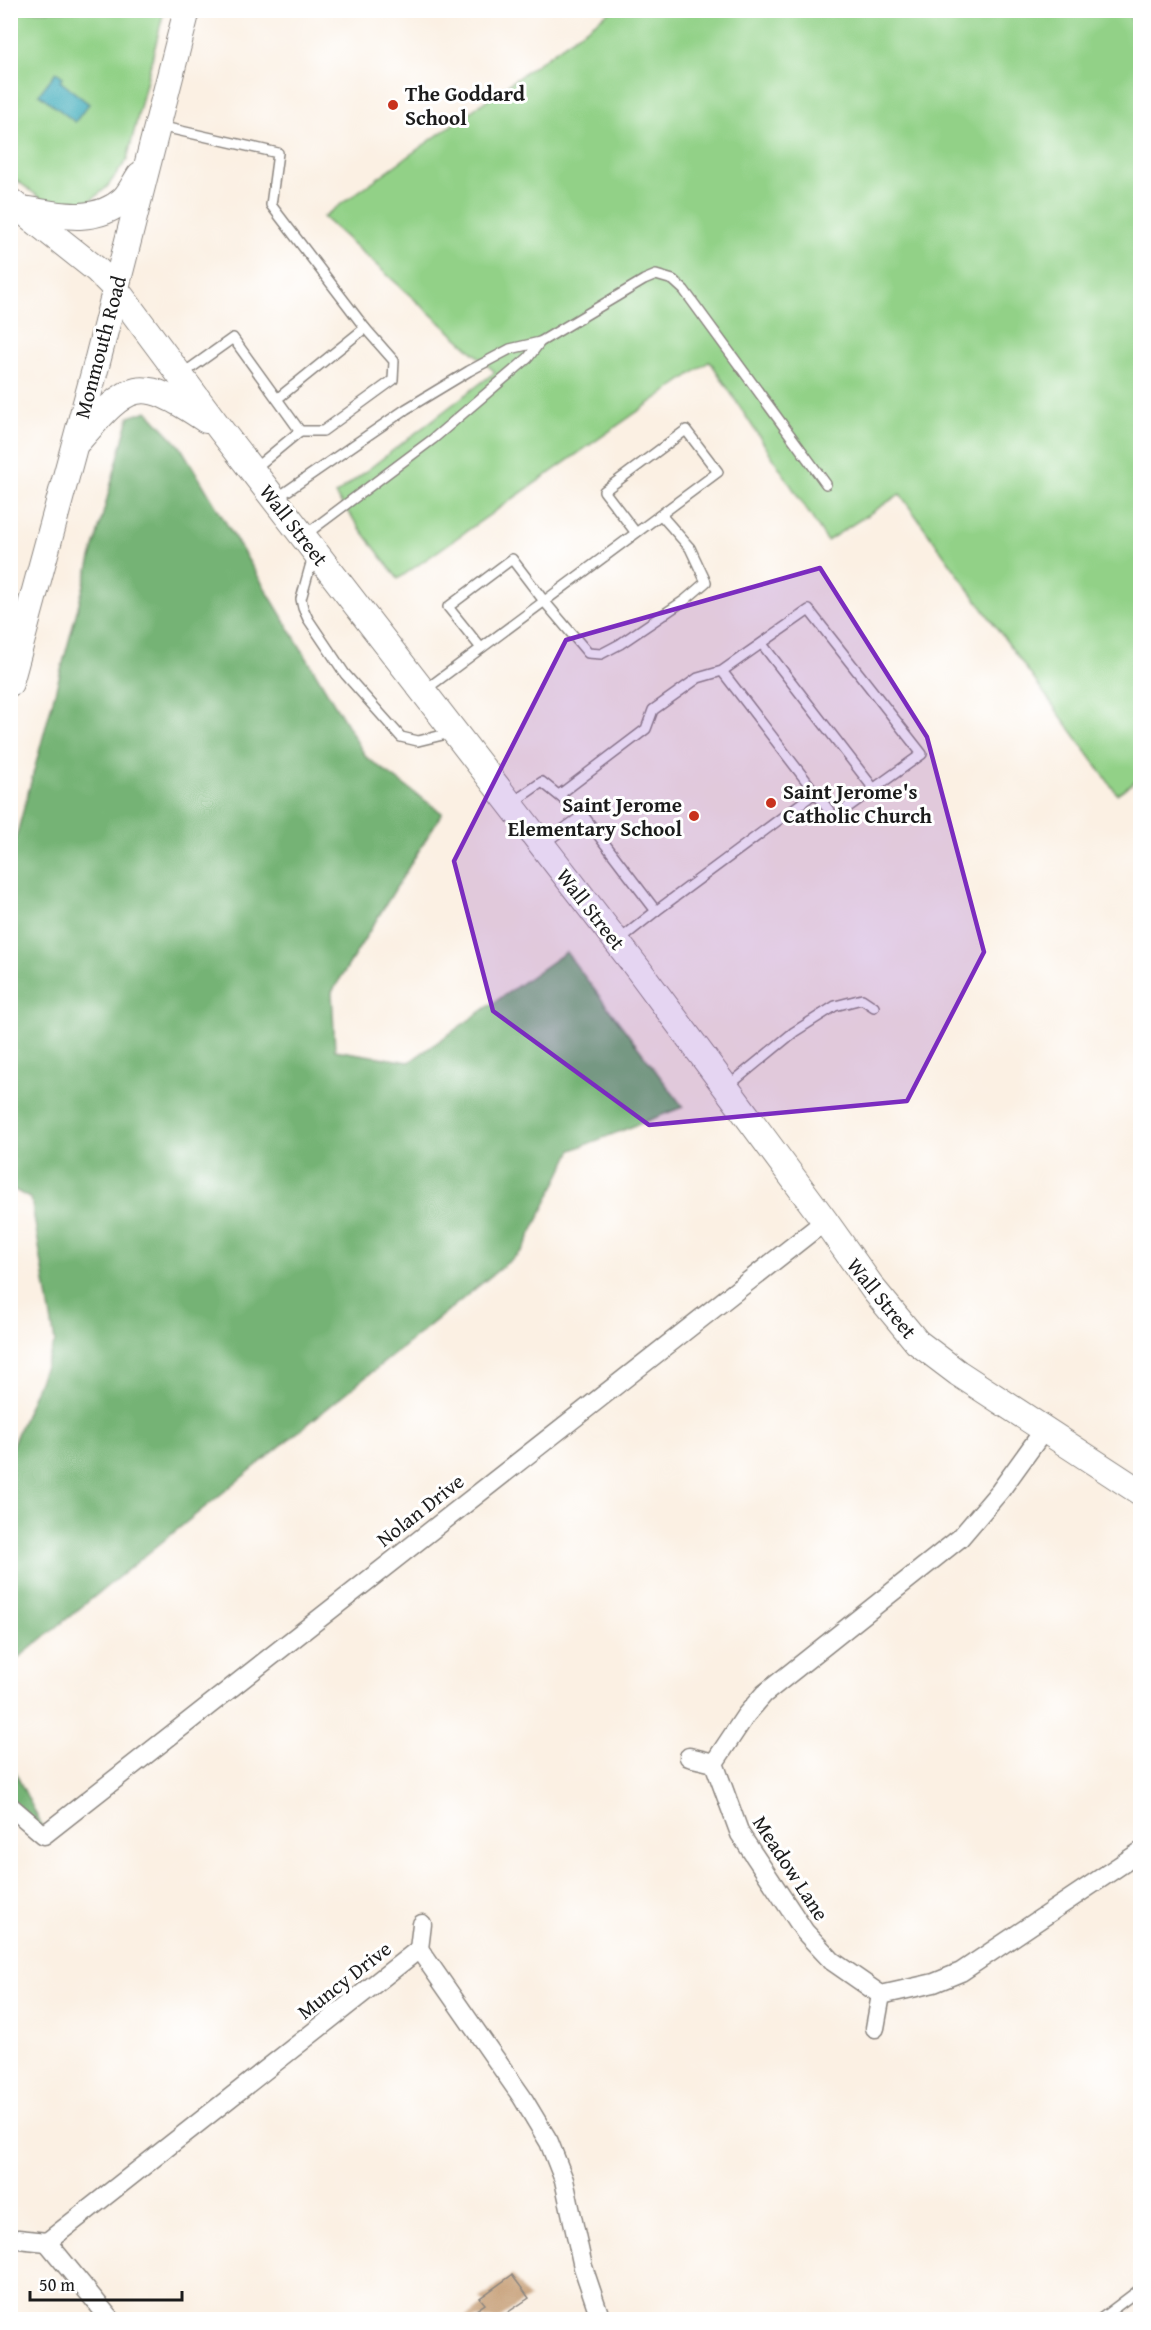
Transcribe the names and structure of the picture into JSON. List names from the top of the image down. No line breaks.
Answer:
{"streets":{"street":["Monmouth Road","Wall Street","Nolan Drive","Meadow Lane","Muncy Drive"]},"crossings":[["Monmouth Road","Wall Street"],["Wall Street","Nolan Drive"]],"places":["The Goddard School","Saint Jerome's Catholic Church","Saint Jerome Elementary School"],"scale_bar":"50 m"}
